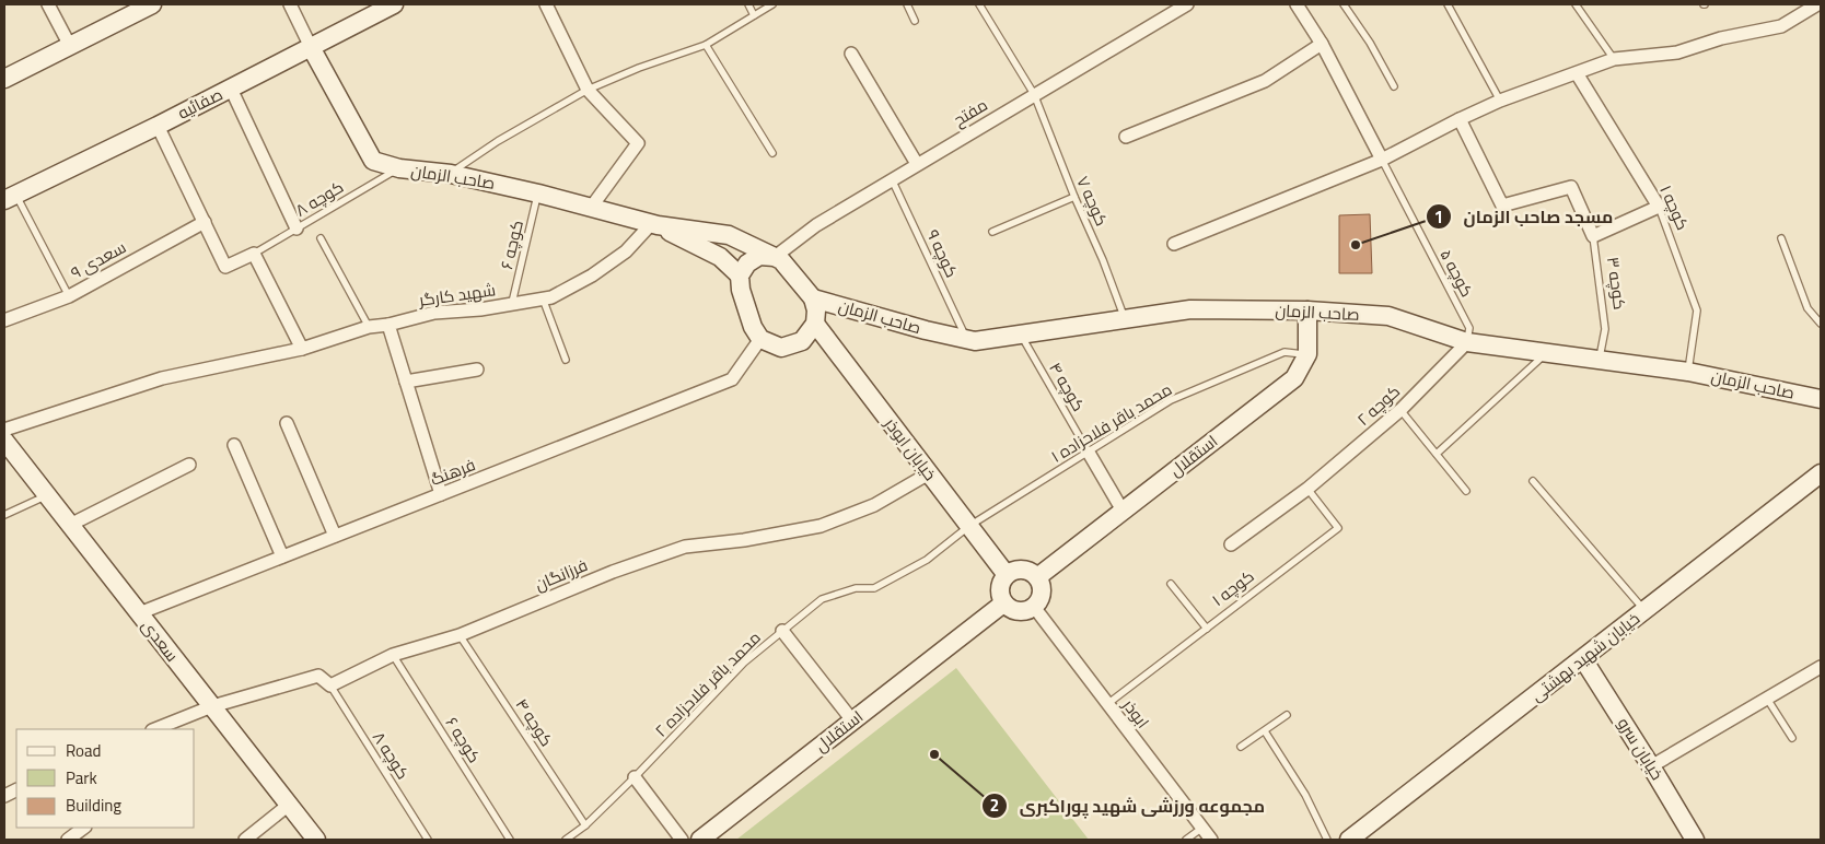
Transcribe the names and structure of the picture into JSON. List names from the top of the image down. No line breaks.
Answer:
{"streets":{"street":["صفائیه","مفتح","صاحب الزمان","کوچه ۱","سعدی ۹","کوچه ۳","شهید کارگر","کوچه ۲","خیابان ابوذر","استقلال","فرهنگ","فرزانگان","سعدی","خیابان شهید بهشتی","ابوذر","خیابان سرو"],"lane":["کوچه ۸","کوچه ۷","کوچه ۶","کوچه ۹","کوچه ۵","کوچه ۴","محمد باقر فلاحزاده ۱","محمد باقر فلاحزاده ۲"]},"crossings":[["صفائیه","صاحب الزمان"],["مفتح","صاحب الزمان"],["مفتح","کوچه ۷"],["مفتح","کوچه ۹"],["مفتح","خیابان ابوذر"],["مفتح","فرهنگ"],["صاحب الزمان","کوچه ۸"],["صاحب الزمان","کوچه ۷"],["صاحب الزمان","کوچه ۱"],["صاحب الزمان","کوچه ۶"],["صاحب الزمان","کوچه ۹"],["صاحب الزمان","کوچه ۵"],["صاحب الزمان","کوچه ۳"],["صاحب الزمان","شهید کارگر"],["صاحب الزمان","کوچه ۴"],["صاحب الزمان","کوچه ۲"],["صاحب الزمان","خیابان ابوذر"],["صاحب الزمان","استقلال"],["صاحب الزمان","فرهنگ"],["کوچه ۸","فرزانگان"],["کوچه ۱","کوچه ۲"],["کوچه ۱","ابوذر"],["کوچه ۶","شهید کارگر"],["کوچه ۶","فرزانگان"],["کوچه ۵","کوچه ۲"],["کوچه ۴","محمد باقر فلاحزاده ۱"],["کوچه ۴","فرزانگان"],["کوچه ۴","محمد باقر فلاحزاده ۲"],["محمد باقر فلاحزاده ۱","خیابان ابوذر"],["محمد باقر فلاحزاده ۱","استقلال"],["محمد باقر فلاحزاده ۱","محمد باقر فلاحزاده ۲"],["خیابان ابوذر","استقلال"],["خیابان ابوذر","فرهنگ"],["خیابان ابوذر","فرزانگان"],["خیابان ابوذر","محمد باقر فلاحزاده ۲"],["خیابان ابوذر","ابوذر"],["استقلال","ابوذر"],["فرهنگ","سعدی"],["خیابان شهید بهشتی","خیابان سرو"]],"places":["مسجد صاحب الزمان","مجموعه ورزشی شهید پوراکبری"],"legend":["Road","Park","Building"]}
